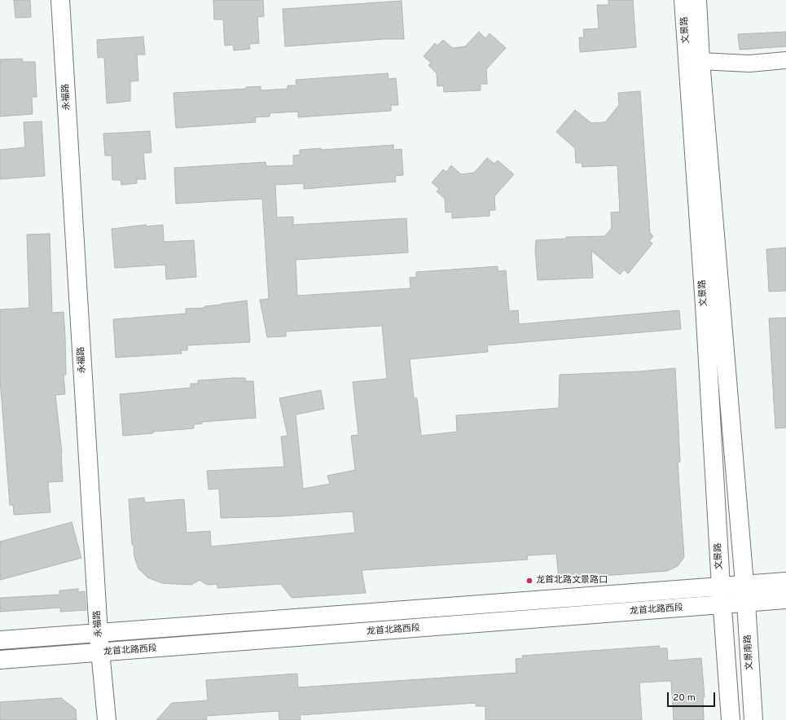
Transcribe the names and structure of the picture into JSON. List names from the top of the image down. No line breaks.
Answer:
{"streets":{"street":["文景路","永福路","龙首北路西段","文景南路"]},"crossings":[["文景路","龙首北路西段"],["文景路","文景南路"],["永福路","龙首北路西段"],["龙首北路西段","文景南路"]],"places":["龙首北路文景路口"],"scale_bar":"20 m"}
